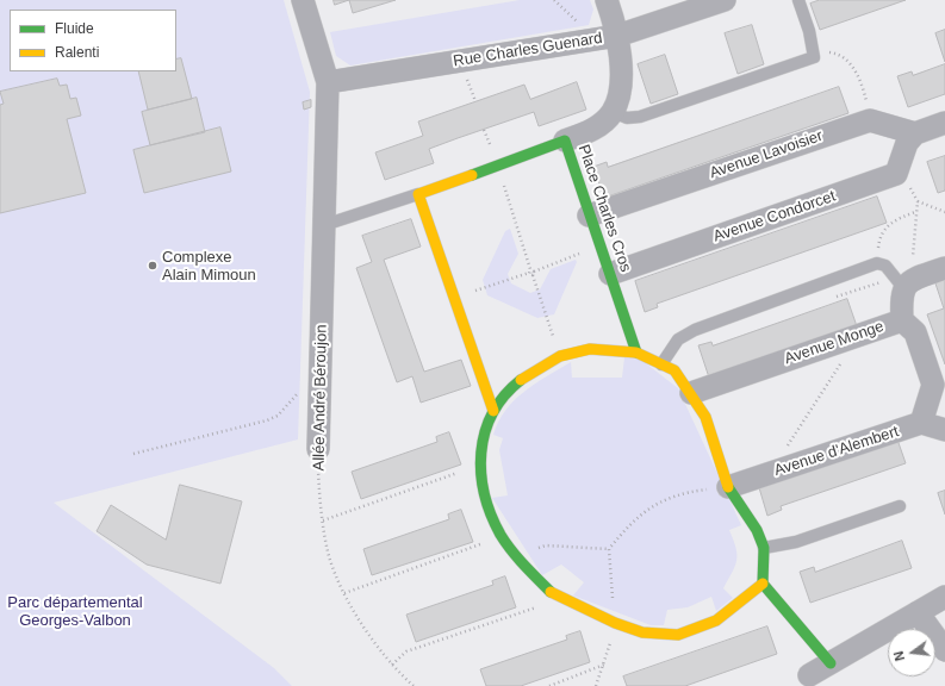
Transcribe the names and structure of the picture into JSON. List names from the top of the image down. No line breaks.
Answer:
{"streets":{"street":["Rue Charles Guenard","Avenue Lavoisier","Place Charles Cros","Avenue Condorcet","Avenue Monge","Allée André Béroujon","Avenue d'Alembert"]},"crossings":[["Rue Charles Guenard","Allée André Béroujon"],["Avenue Lavoisier","Place Charles Cros"],["Place Charles Cros","Avenue Condorcet"]],"parks":["Parc départemental Georges-Valbon"],"places":["Complexe Alain Mimoun"],"legend":["Fluide","Ralenti"],"north":"left"}
